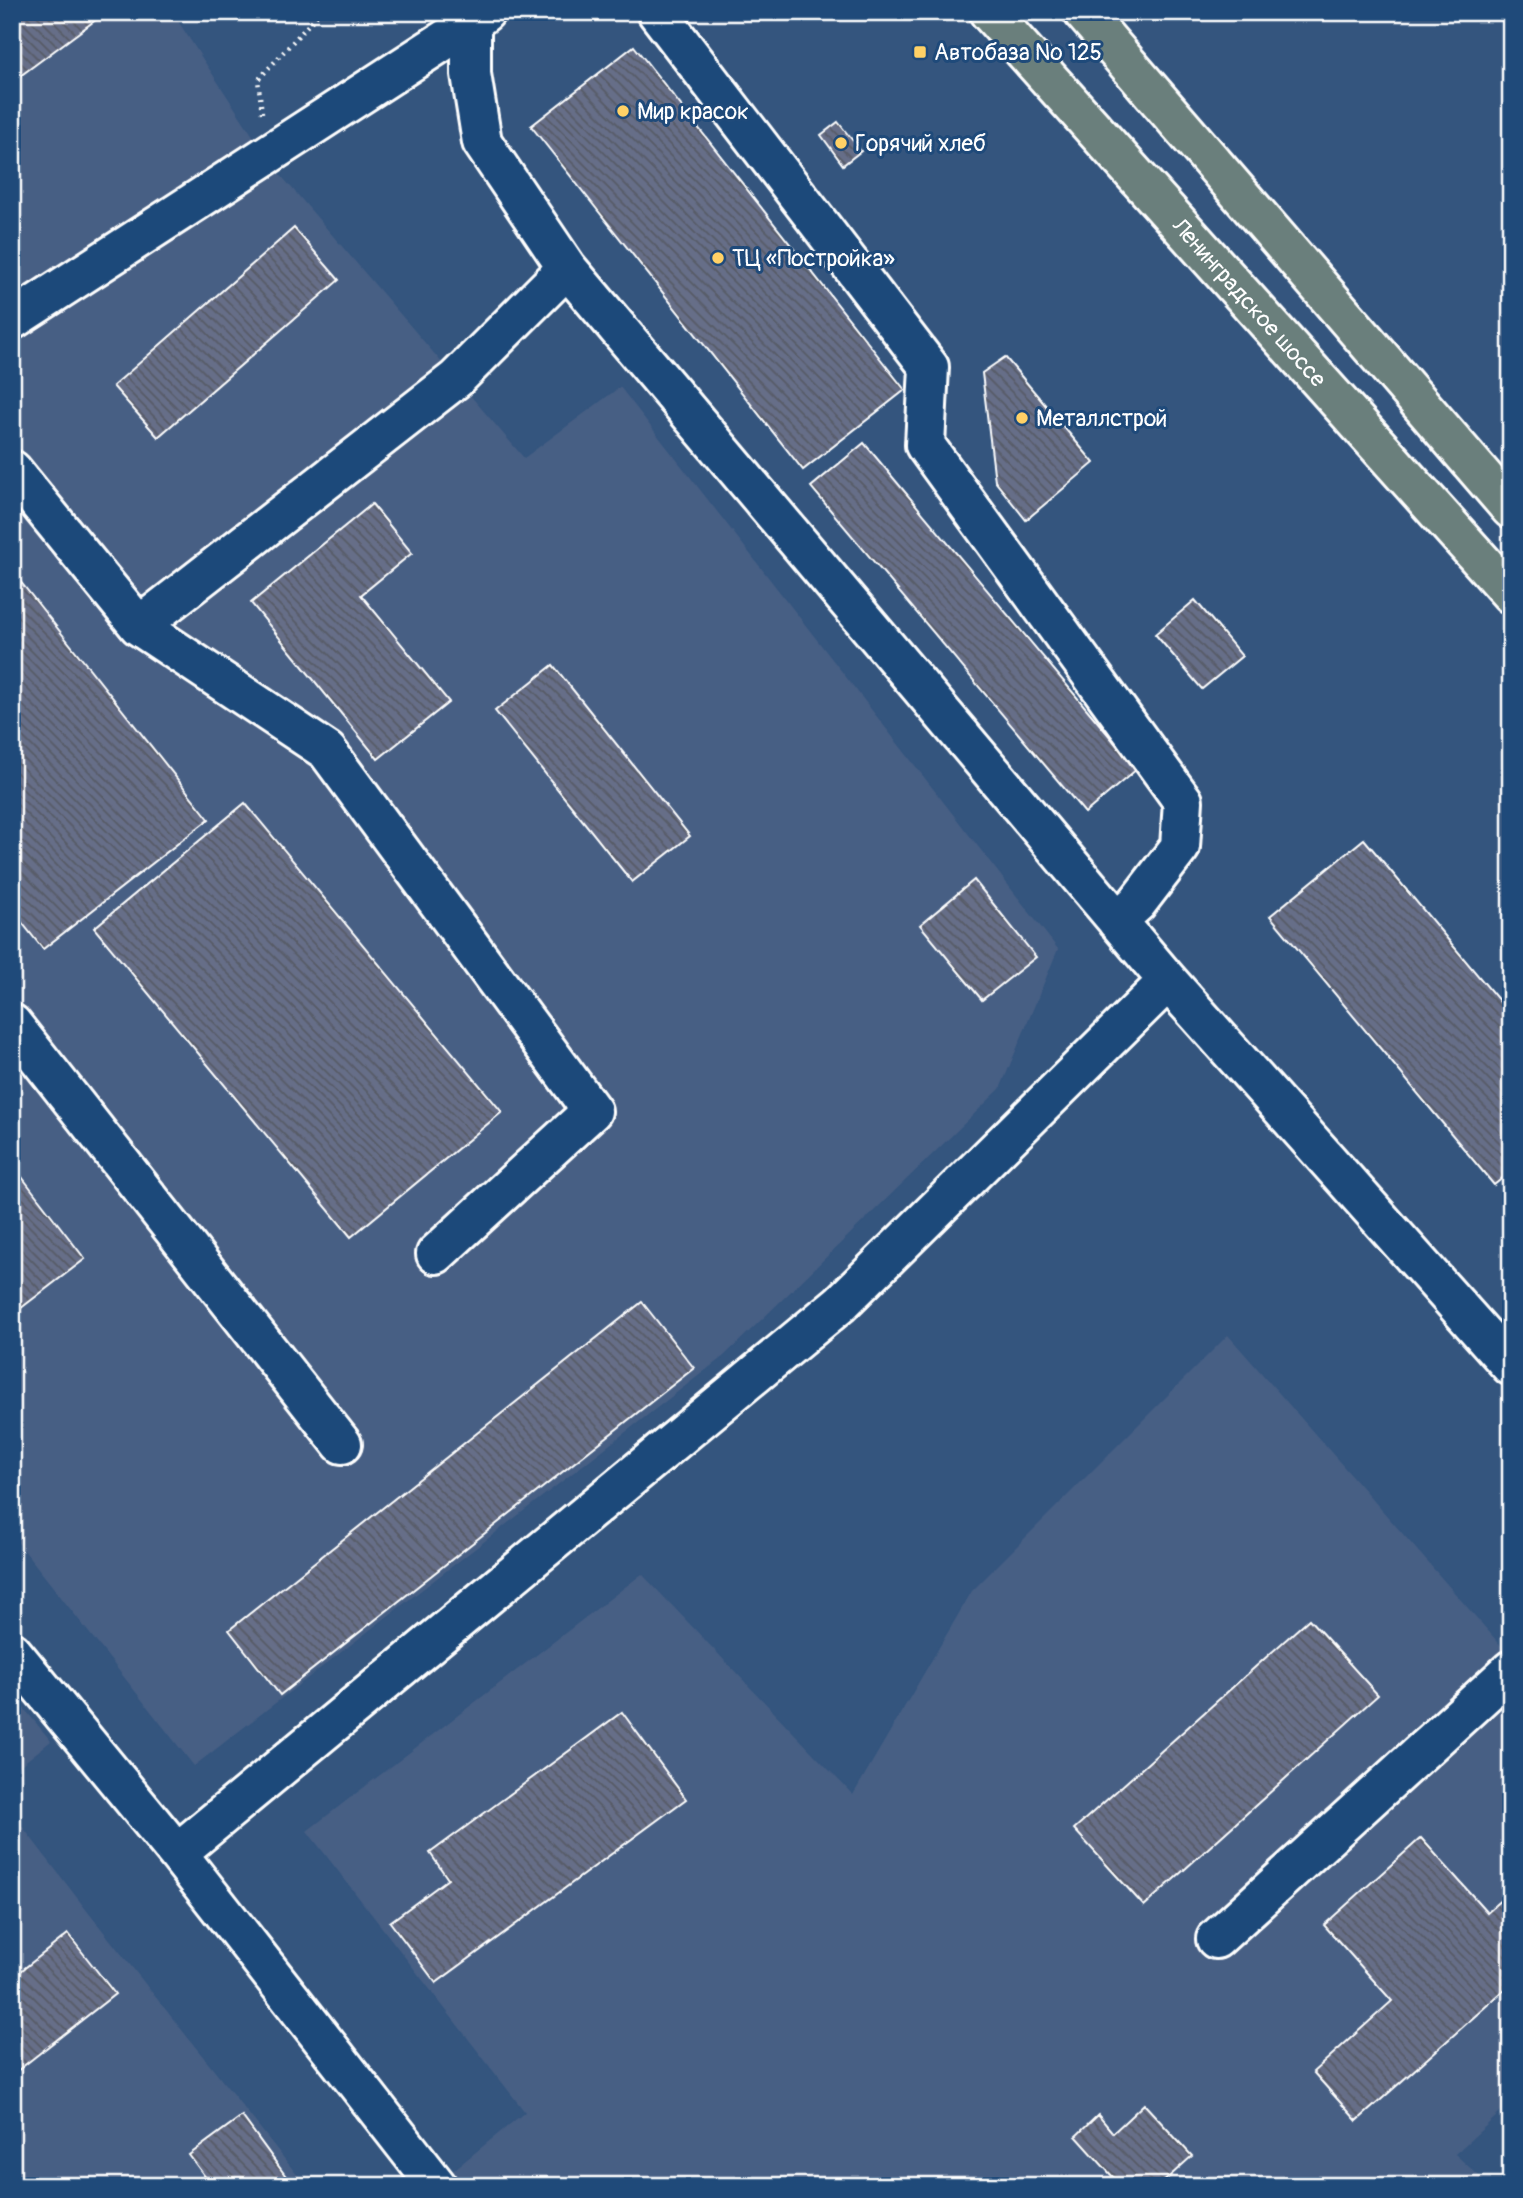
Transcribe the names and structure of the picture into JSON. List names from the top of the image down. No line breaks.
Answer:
{"streets":{"highway":["Ленинградское шоссе"]},"places":{"transit":["Автобаза № 125"],"other":["Мир красок","Горячий хлеб","ТЦ «Постройка»","Металлстрой"]}}
